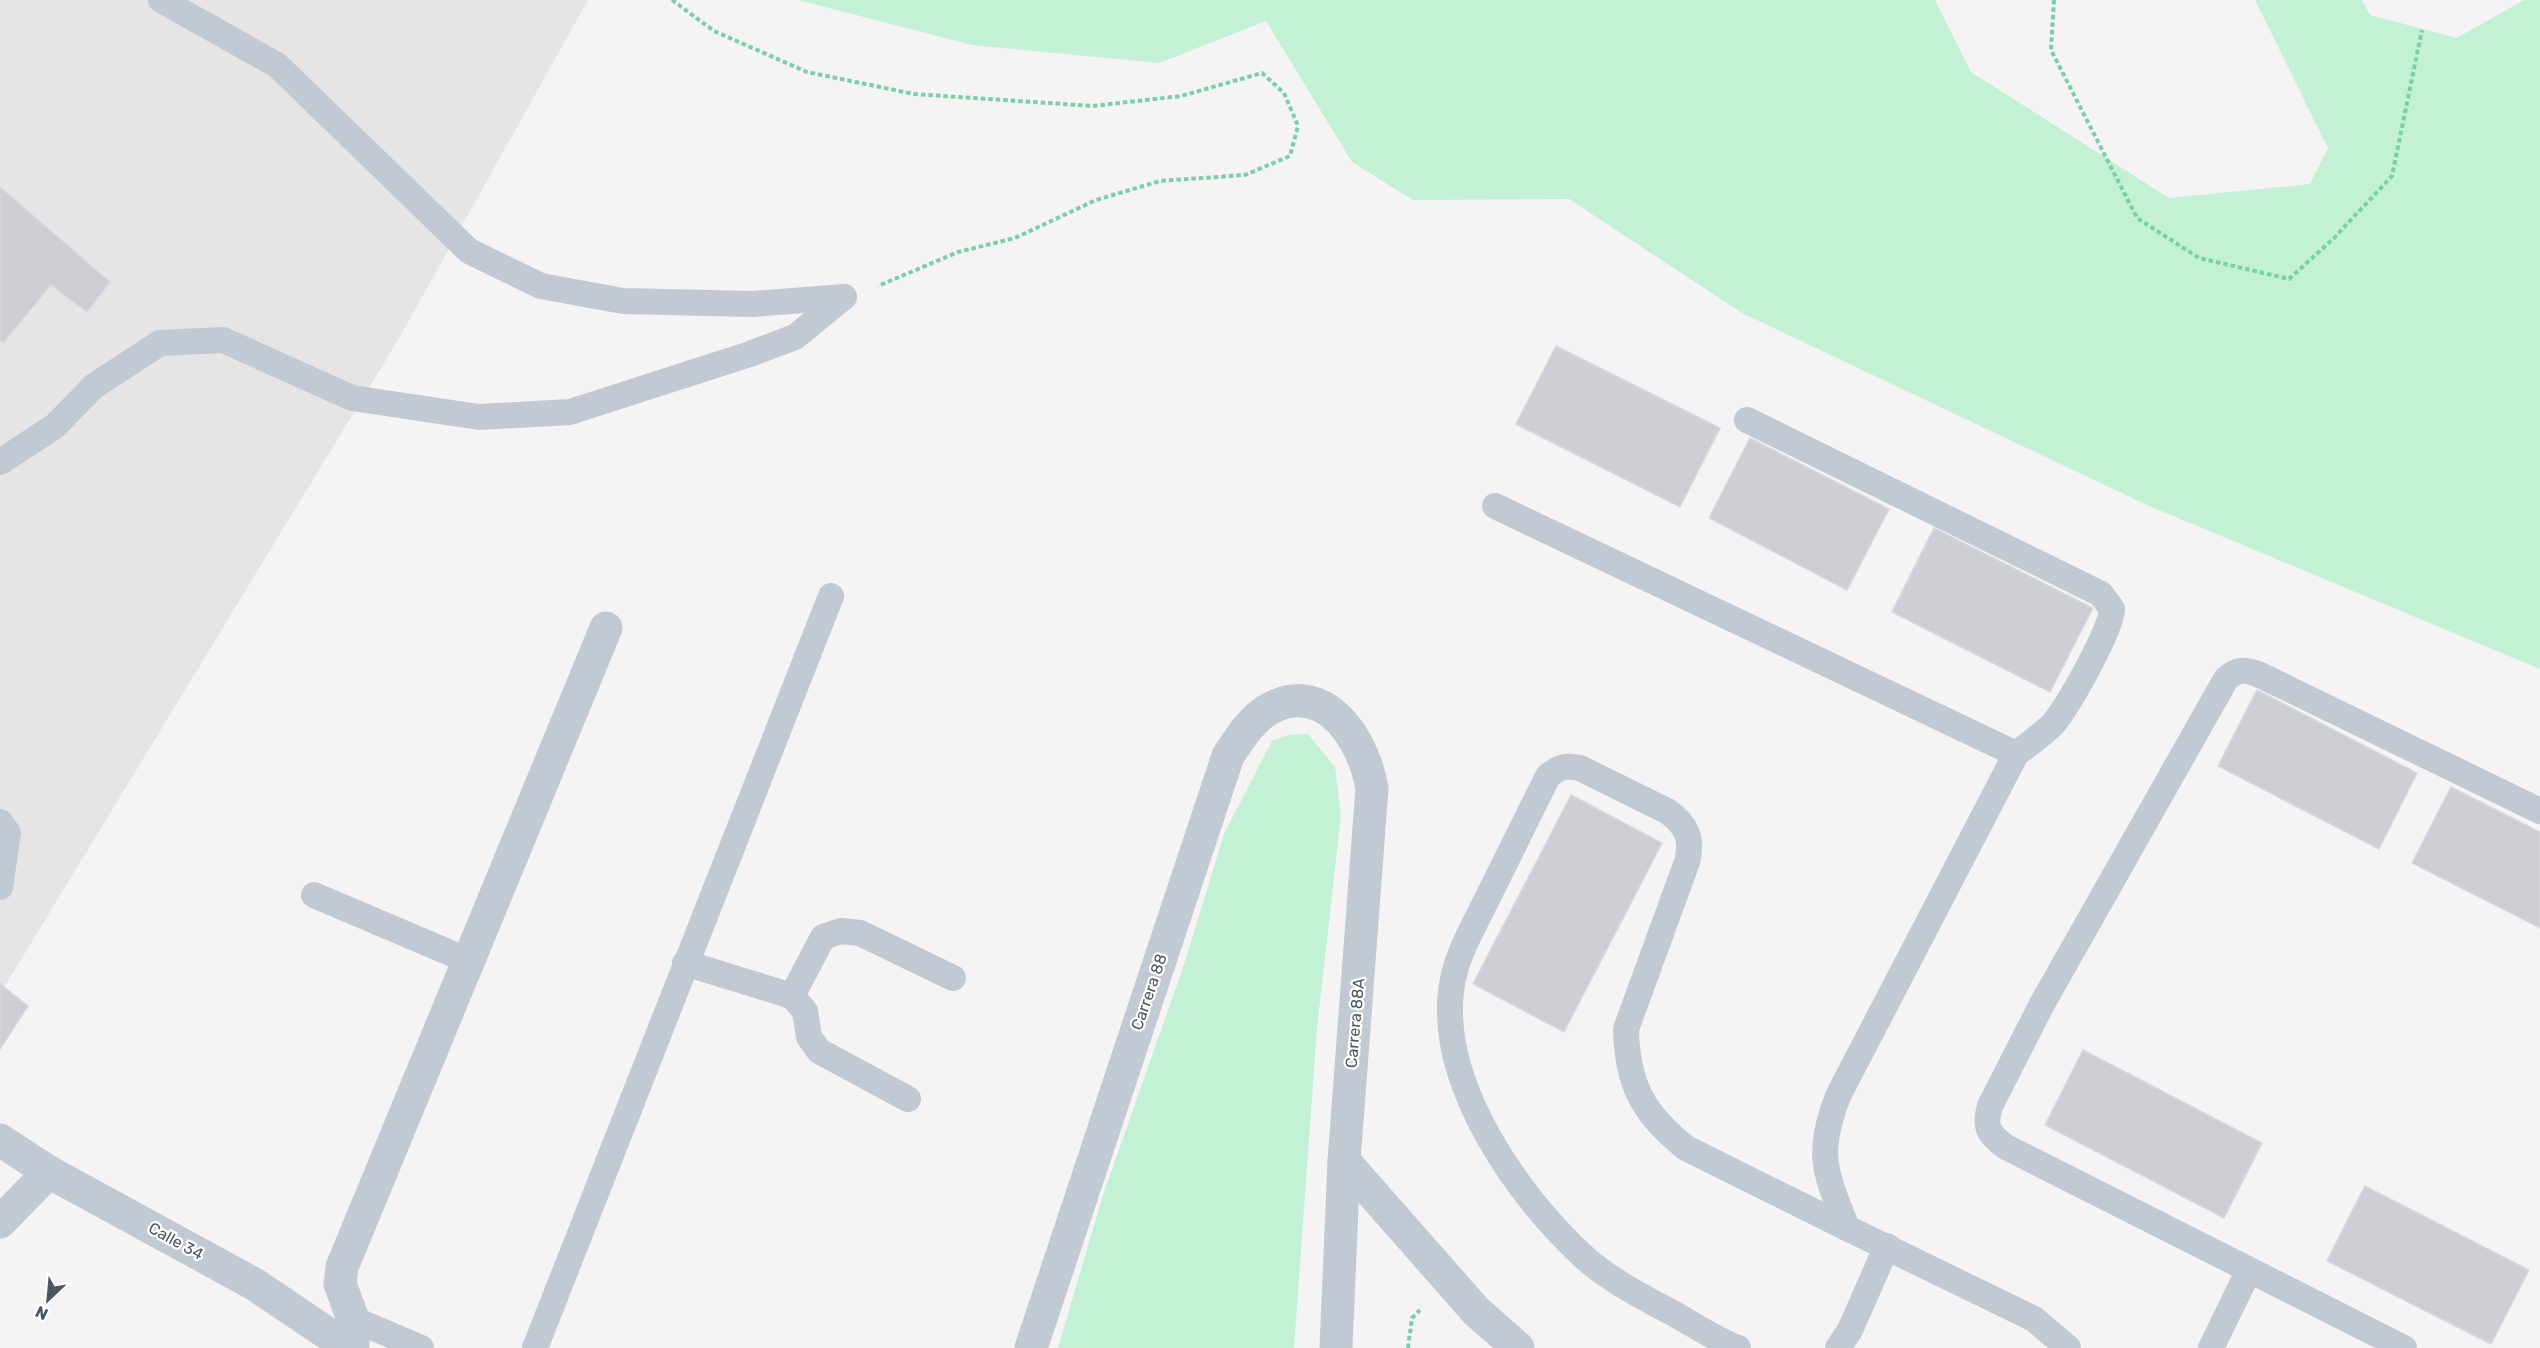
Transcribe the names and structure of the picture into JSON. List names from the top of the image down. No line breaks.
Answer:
{"streets":{"street":["Carrera 88","Carrera 88A","Calle 34"]},"crossings":[["Carrera 88","Carrera 88A"]],"north":"bottom left"}
